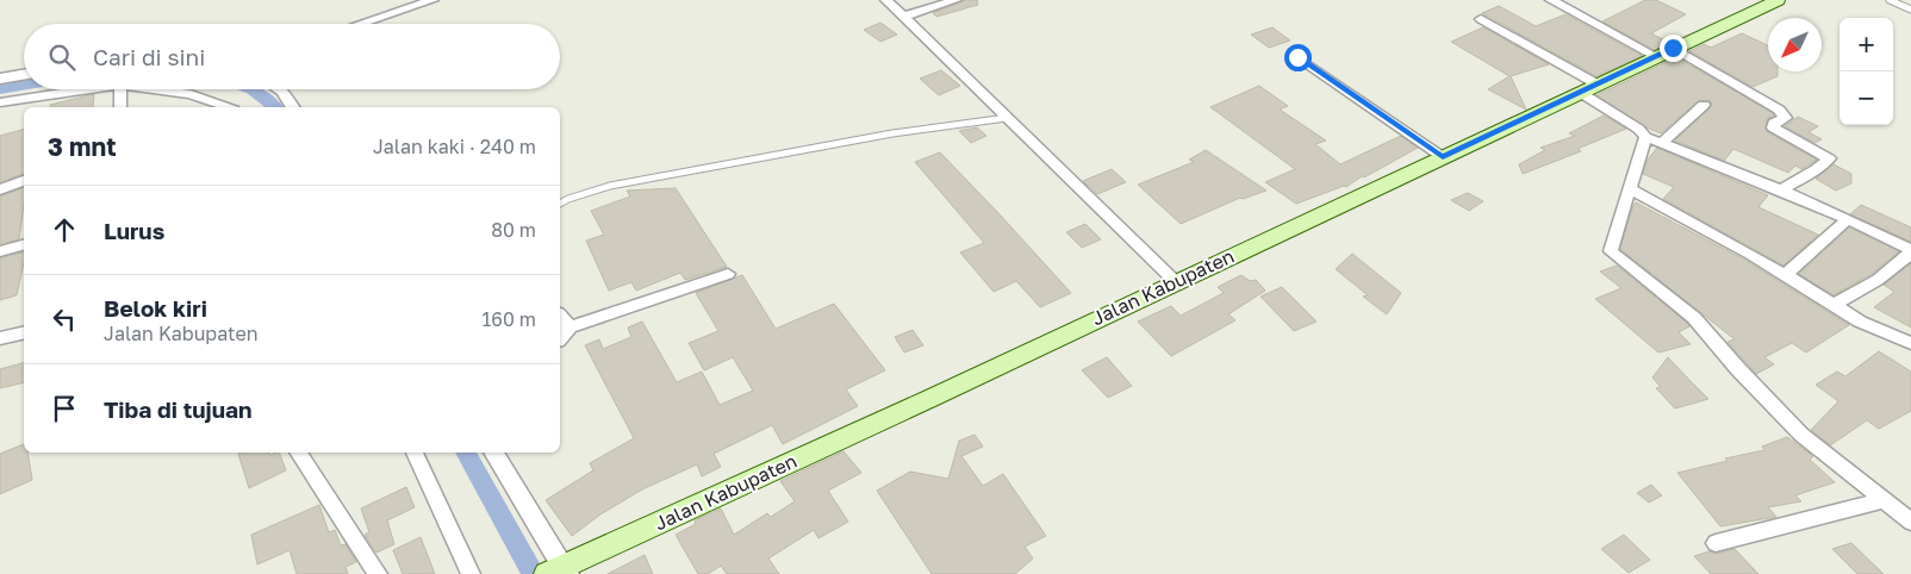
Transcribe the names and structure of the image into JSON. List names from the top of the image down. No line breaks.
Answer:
{"streets":{"main road":["Jalan Kabupaten"]},"north":"bottom left","page":{"map_buttons":["+","−"],"search":"Cari di sini","heading":["3 mnt","Jalan kaki · 240 m"],"list":[["Lurus","80 m"],["Belok kiri","Jalan Kabupaten","160 m"],"Tiba di tujuan"]}}
